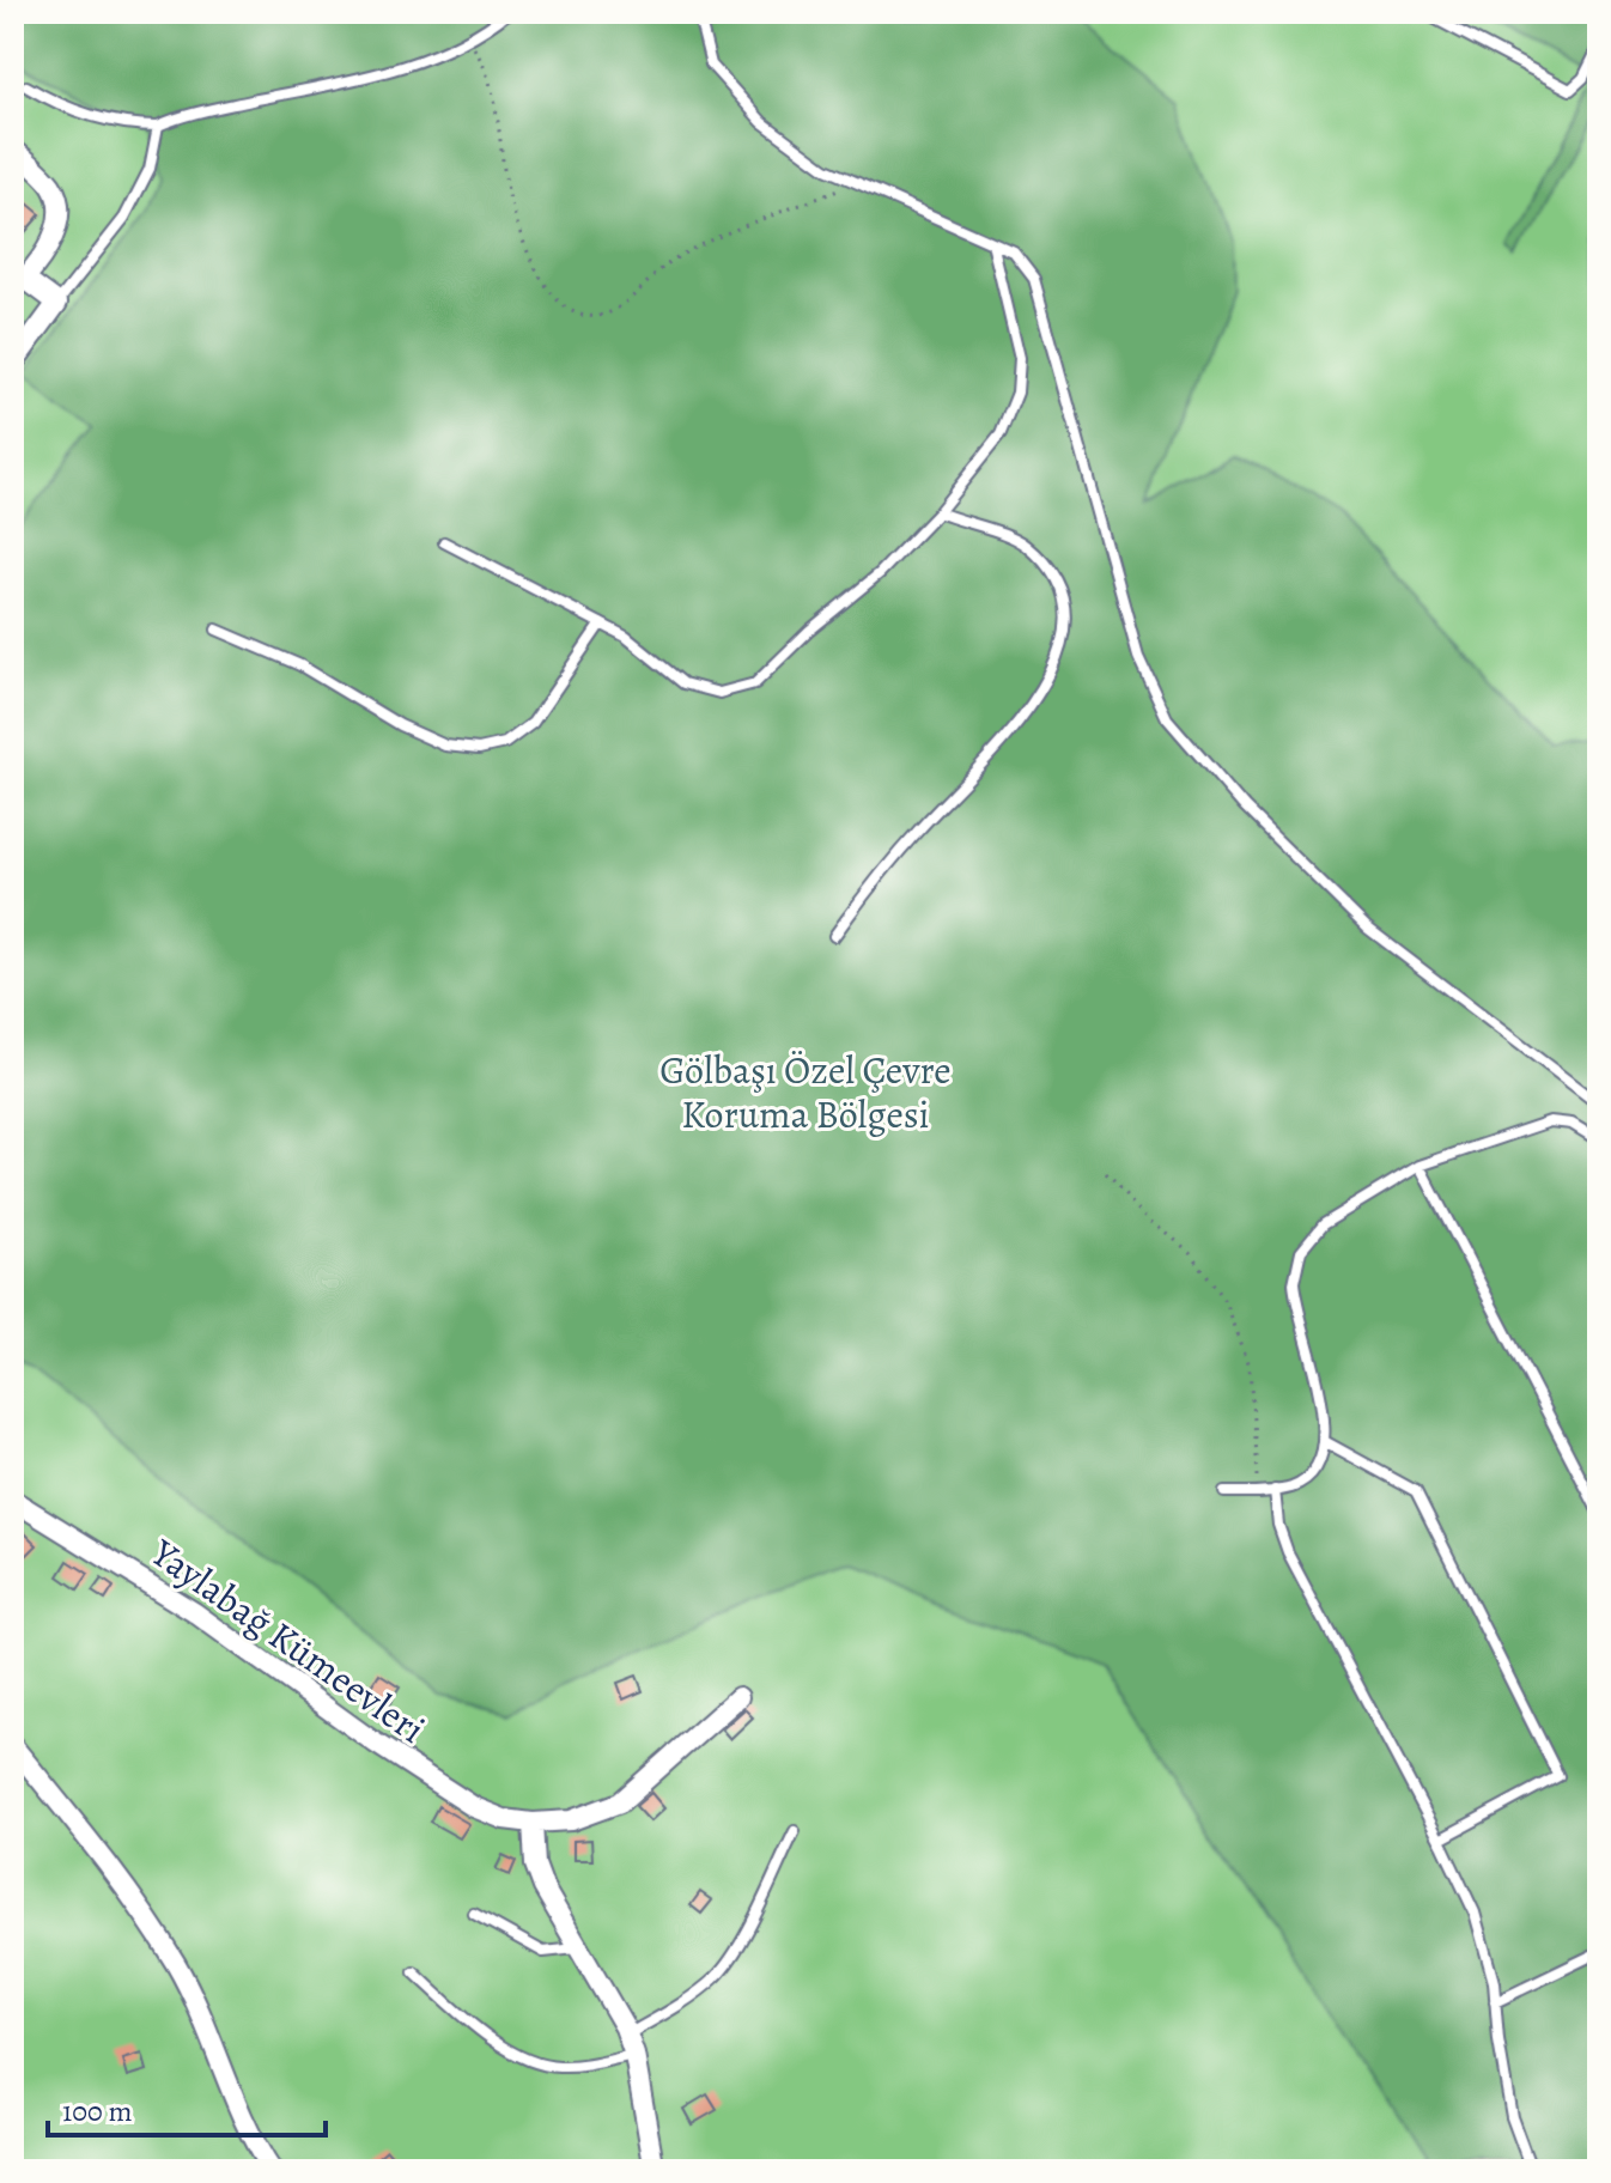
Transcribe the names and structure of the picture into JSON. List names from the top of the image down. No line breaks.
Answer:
{"streets":{"street":["Yaylabağ Kümeevleri"]},"parks":["Gölbaşı Özel Çevre Koruma Bölgesi"],"scale_bar":"100 m"}
